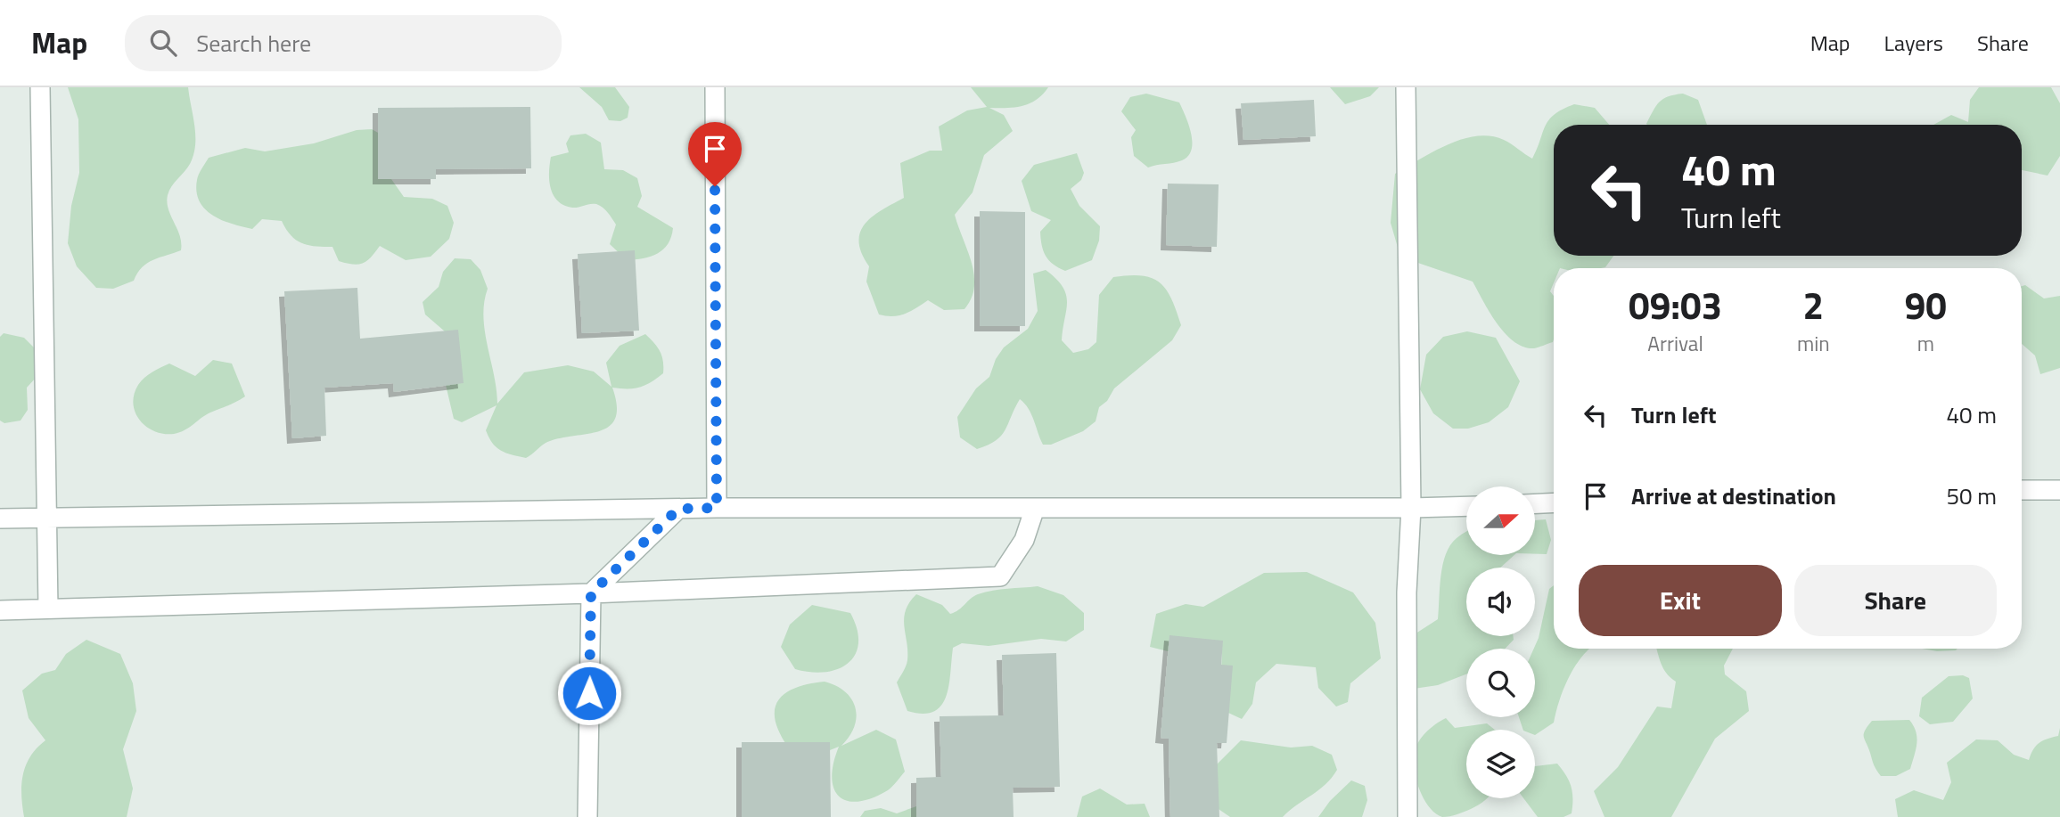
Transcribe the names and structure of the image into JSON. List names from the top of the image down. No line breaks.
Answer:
{"north":"right","page":{"header":"Map","search":"Search here","nav":["Map","Layers","Share"],"turn":["40 m","Turn left"],"eta":["09:03","Arrival","2","min","90","m"],"list":[{"name":"Turn left","value":"40 m"},{"name":"Arrive at destination","value":"50 m"}],"buttons":["Exit","Share"]}}
